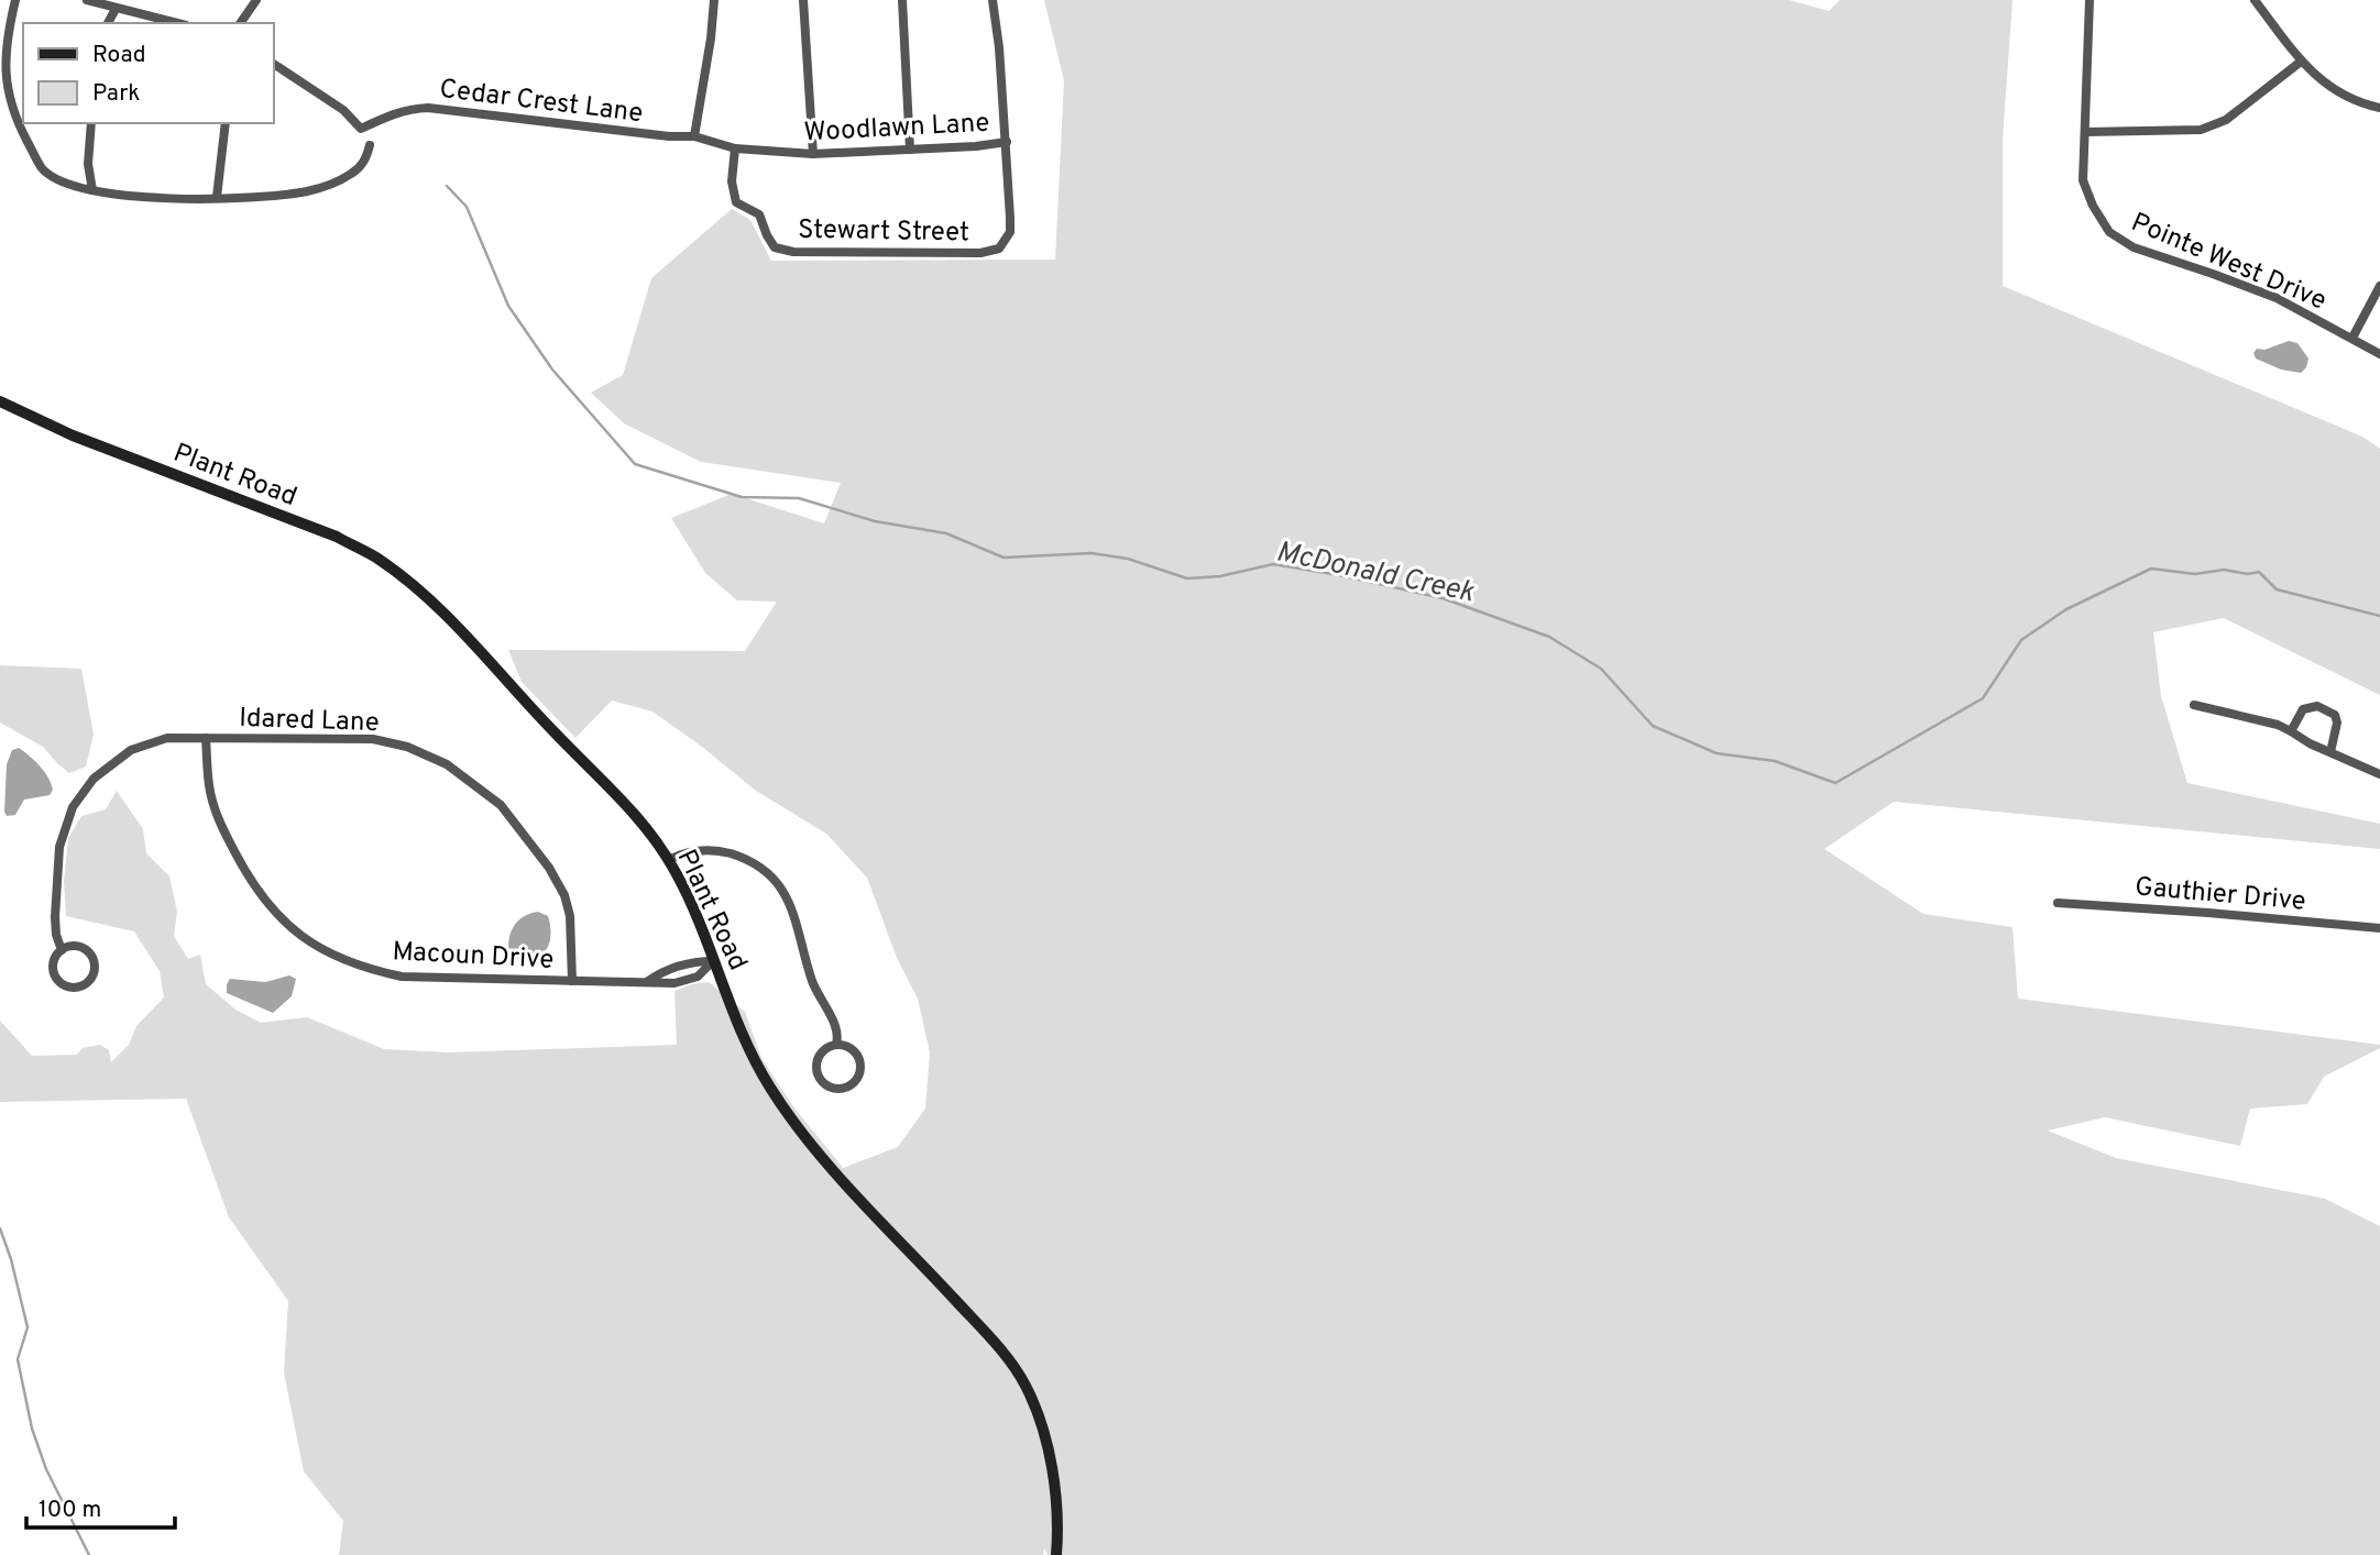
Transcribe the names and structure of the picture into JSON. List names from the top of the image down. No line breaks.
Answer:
{"streets":{"street":["Cedar Crest Lane","Woodlawn Lane","Stewart Street","Pointe West Drive","Plant Road","Idared Lane","Gauthier Drive","Macoun Drive"]},"crossings":[["Cedar Crest Lane","Woodlawn Lane"],["Woodlawn Lane","Stewart Street"],["Plant Road","Macoun Drive"],["Idared Lane","Macoun Drive"]],"water":["McDonald Creek"],"legend":["Road","Park"],"scale_bar":"100 m"}
